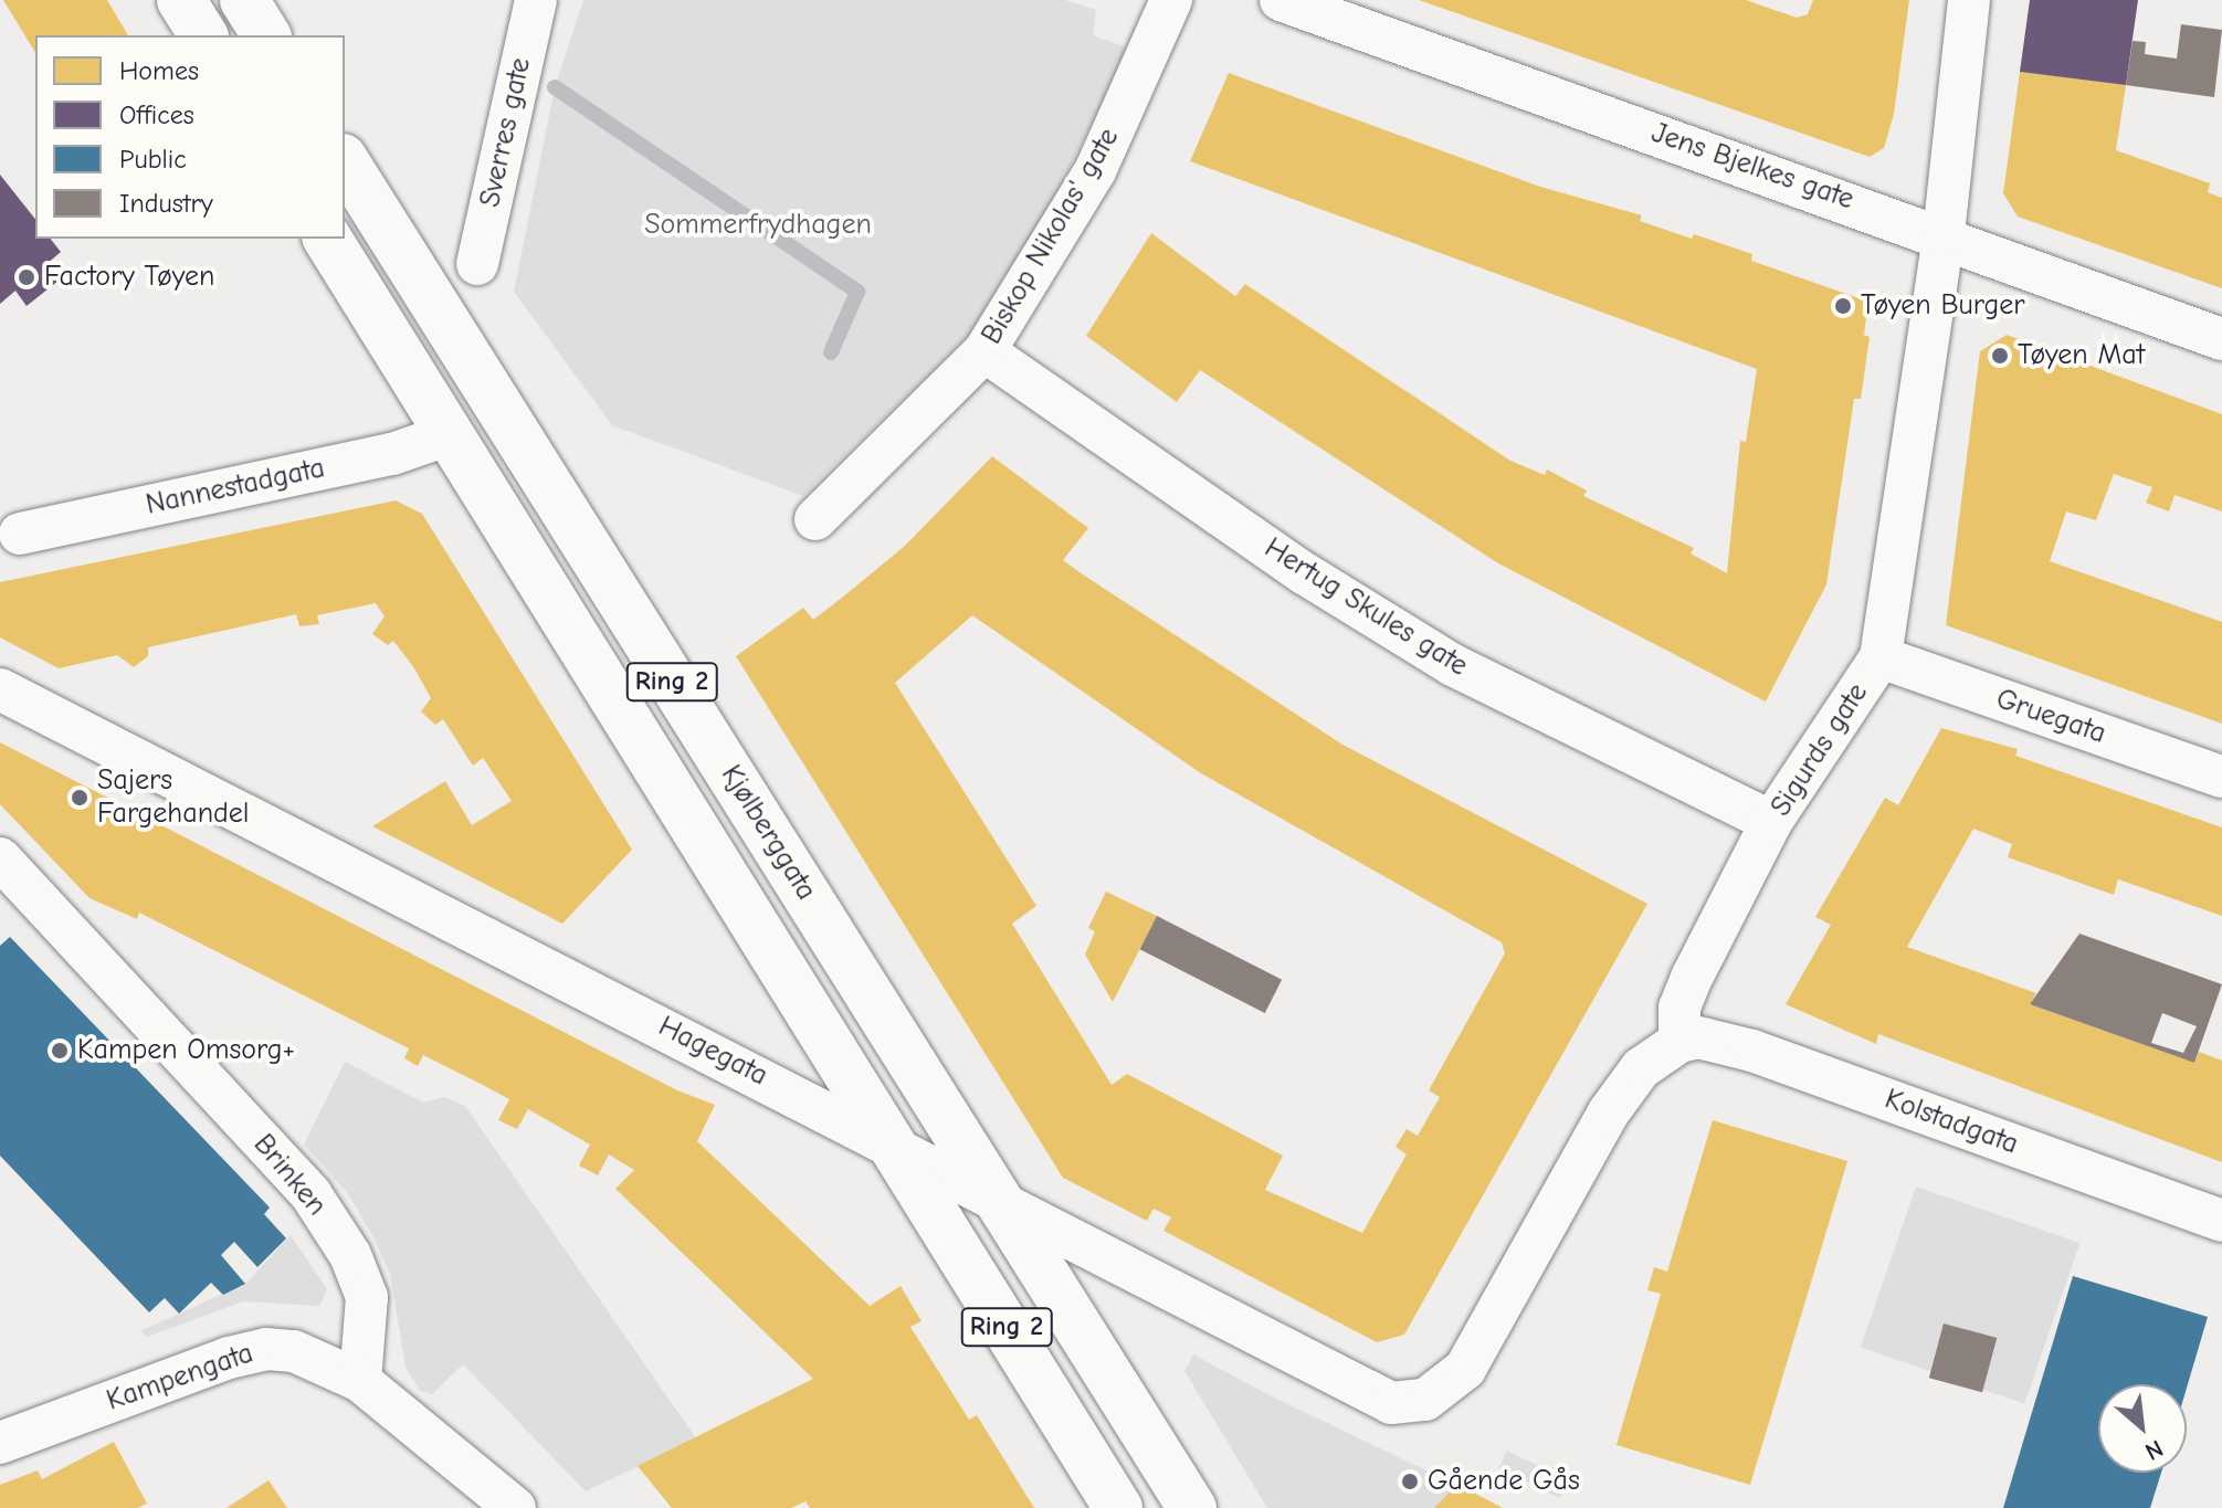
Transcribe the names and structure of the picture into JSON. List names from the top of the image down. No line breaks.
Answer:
{"streets":{"main road":["Ring 2","Kjølberggata"],"street":["Sverres gate","Jens Bjelkes gate","Biskop Nikolas' gate","Nannestadgata","Hertug Skules gate","Gruegata","Sigurds gate","Hagegata","Kolstadgata","Brinken","Kampengata"]},"crossings":[["Jens Bjelkes gate","Sigurds gate"],["Biskop Nikolas' gate","Hertug Skules gate"],["Nannestadgata","Kjølberggata"],["Hertug Skules gate","Sigurds gate"],["Gruegata","Sigurds gate"],["Sigurds gate","Hagegata"],["Sigurds gate","Kolstadgata"],["Kjølberggata","Hagegata"],["Hagegata","Kolstadgata"],["Brinken","Kampengata"]],"parks":["Sommerfrydhagen"],"places":["Factory Tøyen","Tøyen Burger","Tøyen Mat","Sajers Fargehandel","Kampen Omsorg+","Gående Gås"],"legend":["Homes","Offices","Public","Industry"],"north":"bottom right"}
